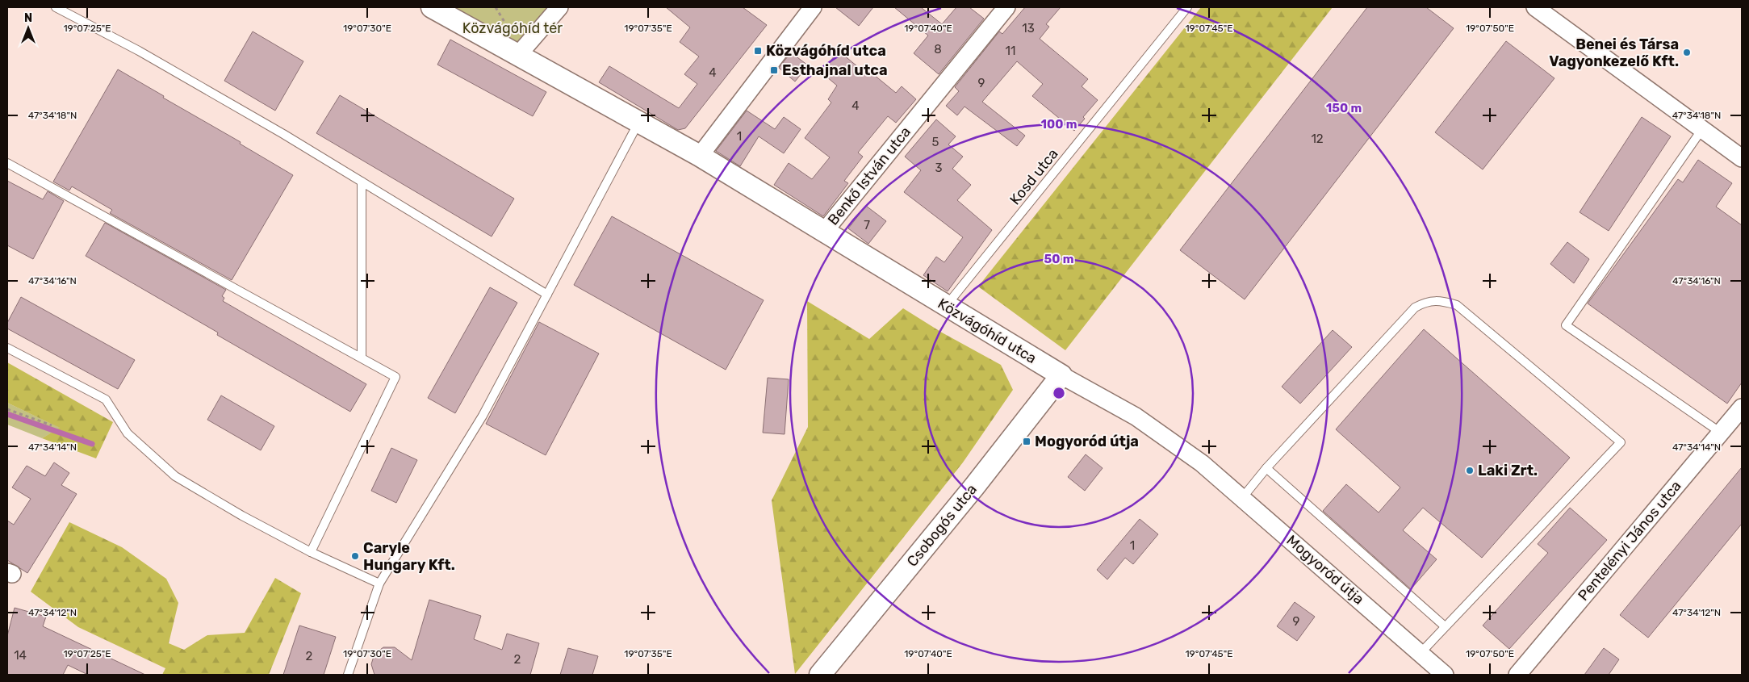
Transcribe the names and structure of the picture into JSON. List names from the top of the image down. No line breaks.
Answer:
{"streets":{"street":["Benkő István utca","Közvágóhíd utca","Csobogós utca","Pentelényi János utca","Mogyoród útja"],"lane":["Kosd utca"]},"crossings":[["Benkő István utca","Közvágóhíd utca"],["Kosd utca","Közvágóhíd utca"],["Közvágóhíd utca","Csobogós utca"],["Közvágóhíd utca","Mogyoród útja"],["Csobogós utca","Mogyoród útja"]],"parks":["Közvágóhíd tér"],"places":{"transit":["Közvágóhíd utca","Esthajnal utca","Mogyoród útja"],"other":["Benei és Társa Vagyonkezelő Kft.","Laki Zrt.","Caryle Hungary Kft."]},"house_numbers":["13","8","11","4","9","4","1","12","5","3","7","1","9","14","2","2"],"north":"top","coordinates":["19°07'25\"E","19°07'30\"E","19°07'35\"E","19°07'40\"E","19°07'45\"E","19°07'50\"E","47°34'18\"N","47°34'16\"N","47°34'14\"N","47°34'12\"N"],"rings":["150 m","100 m","50 m"]}
